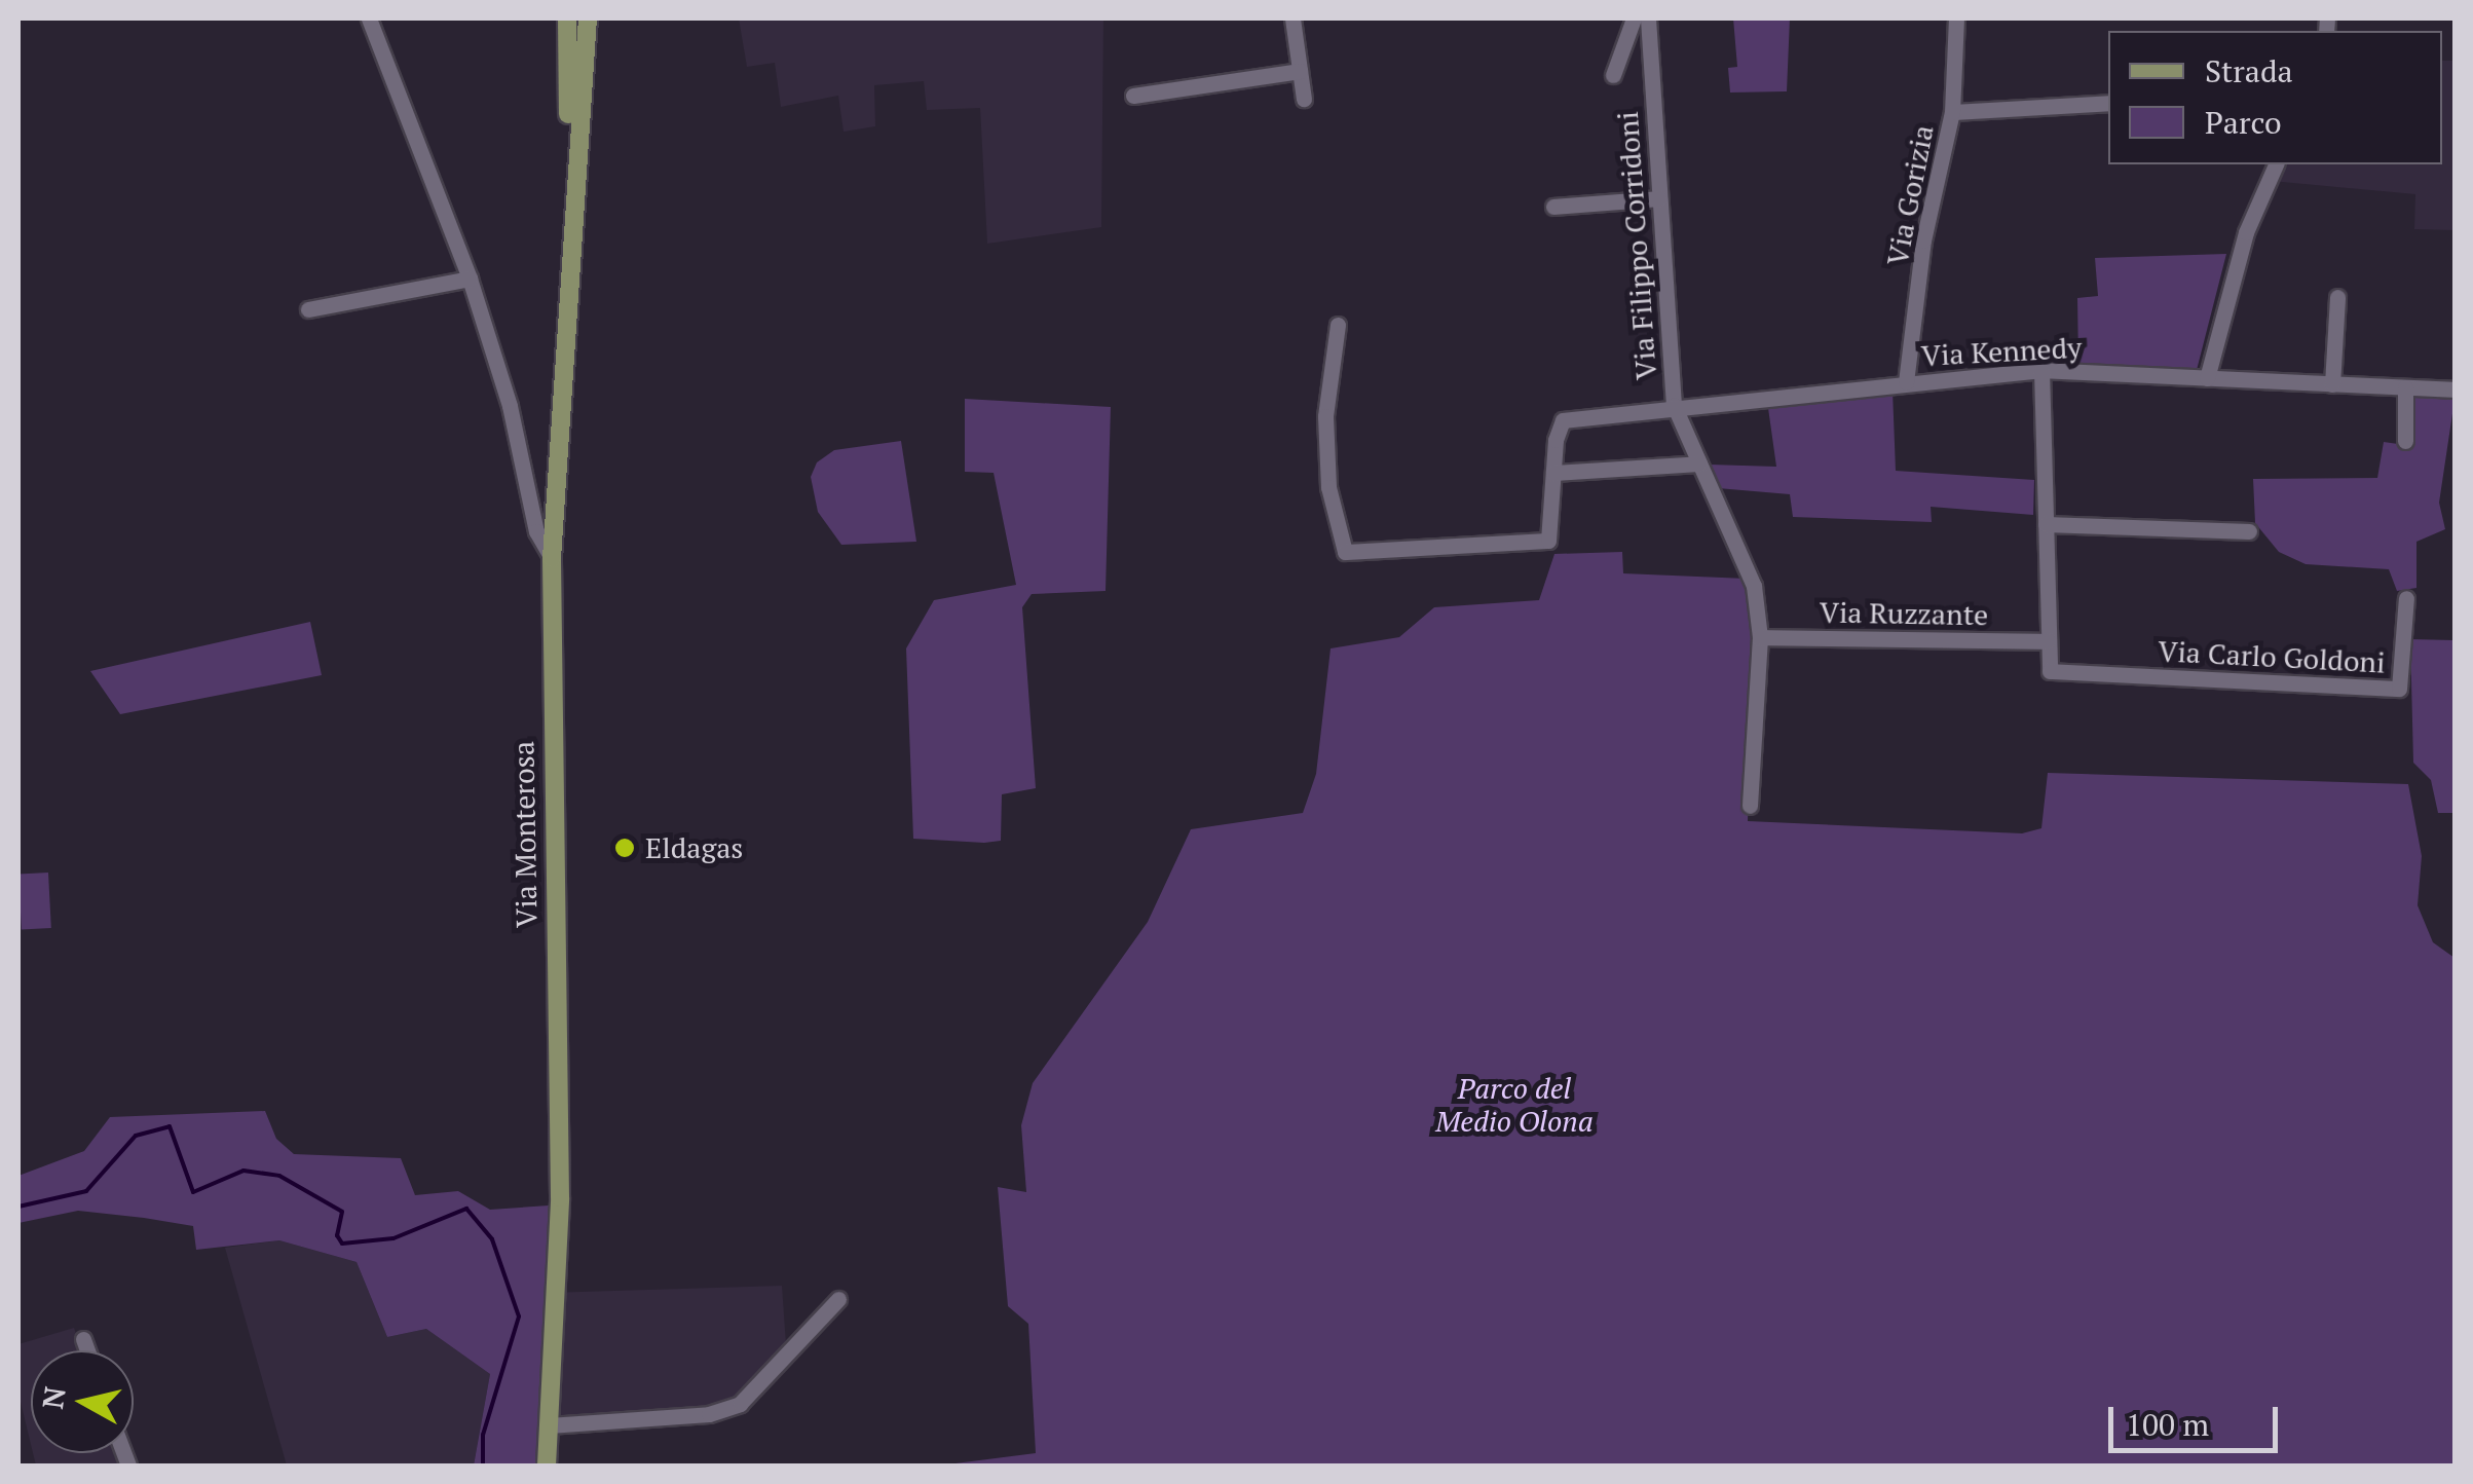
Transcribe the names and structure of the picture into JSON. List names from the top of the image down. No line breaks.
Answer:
{"streets":{"main road":["Via Monterosa"],"street":["Via Gorizia","Via Filippo Corridoni","Via Kennedy","Via Ruzzante","Via Carlo Goldoni"]},"crossings":[["Via Gorizia","Via Kennedy"],["Via Filippo Corridoni","Via Kennedy"],["Via Filippo Corridoni","Via Ruzzante"],["Via Ruzzante","Via Carlo Goldoni"]],"parks":["Parco del Medio Olona"],"places":["Eldagas"],"legend":["Strada","Parco"],"scale_bar":"100 m","north":"left"}
